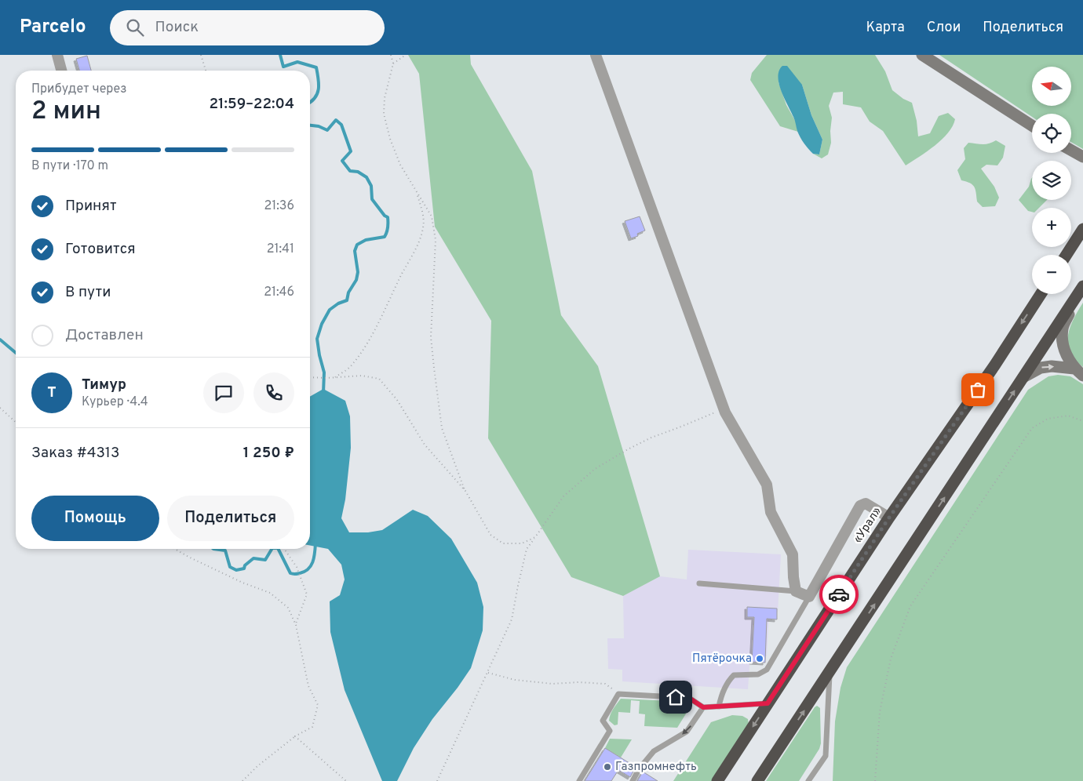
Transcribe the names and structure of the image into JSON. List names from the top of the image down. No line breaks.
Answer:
{"streets":{"highway":["«Урал»"]},"places":["Пятёрочка","Газпромнефть"],"north":"left","page":{"header":"Parcelo","search":"Поиск","nav":["Карта","Слои","Поделиться"],"map_buttons":["+","−"],"heading":["2 мин","Прибудет через","21:59–22:04"],"panel":["Тимур","Курьер · 4.4","Заказ #4313","1 250 ₽"],"bar":"В пути · 170 m","list":[["Принят","21:36"],["Готовится","21:41"],["В пути","21:46"],"Доставлен"],"round":"Т","buttons":["Помощь","Поделиться"]}}
